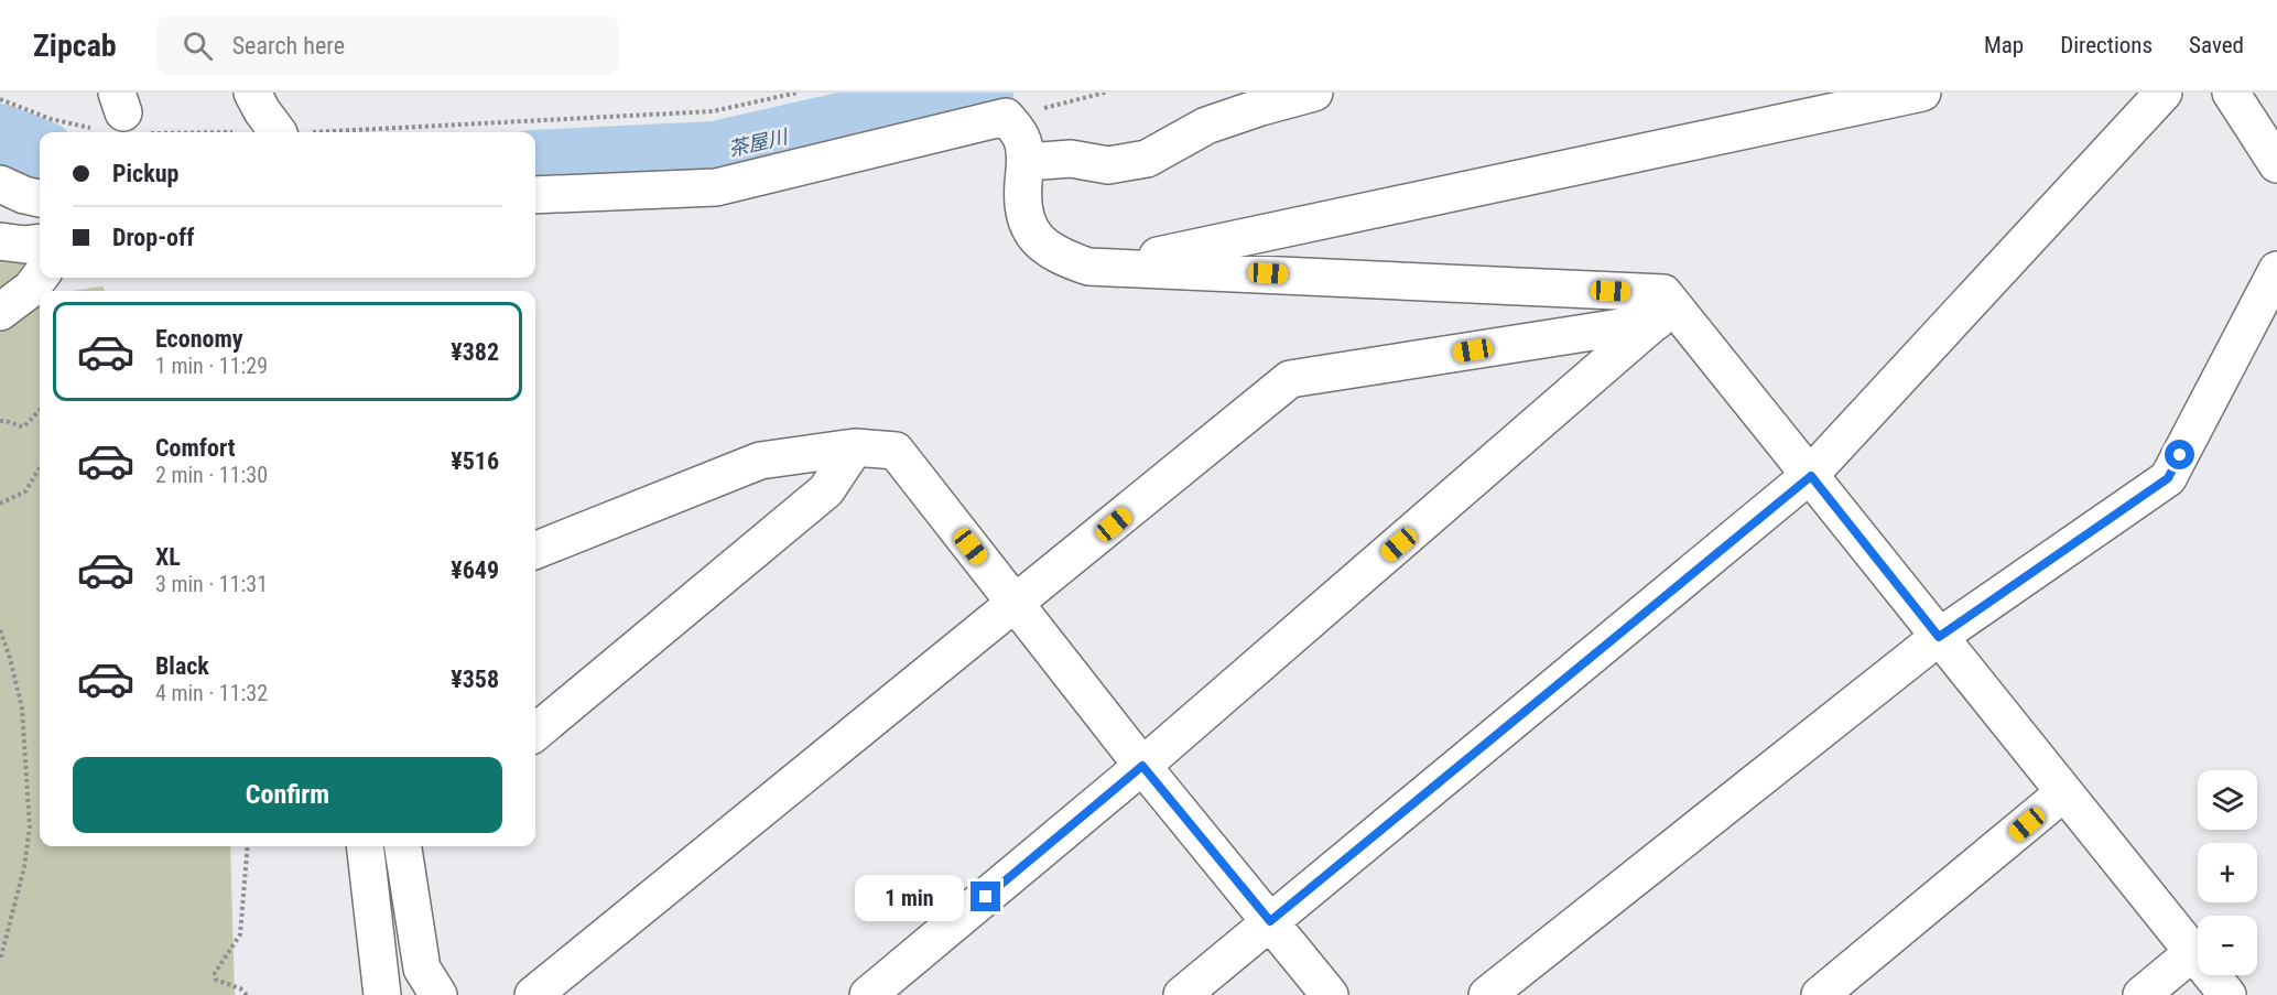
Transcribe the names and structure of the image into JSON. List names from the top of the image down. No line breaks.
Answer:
{"water":["茶屋川"],"page":{"header":"Zipcab","search":"Search here","nav":["Map","Directions","Saved"],"banner":["Pickup","Drop-off"],"list":[{"name":"Economy","note":"1 min · 11:29","value":"¥382"},{"name":"Comfort","note":"2 min · 11:30","value":"¥516"},{"name":"XL","note":"3 min · 11:31","value":"¥649"},{"name":"Black","note":"4 min · 11:32","value":"¥358"}],"buttons":"Confirm","map_buttons":["+","−"],"bubble":"1 min"}}
